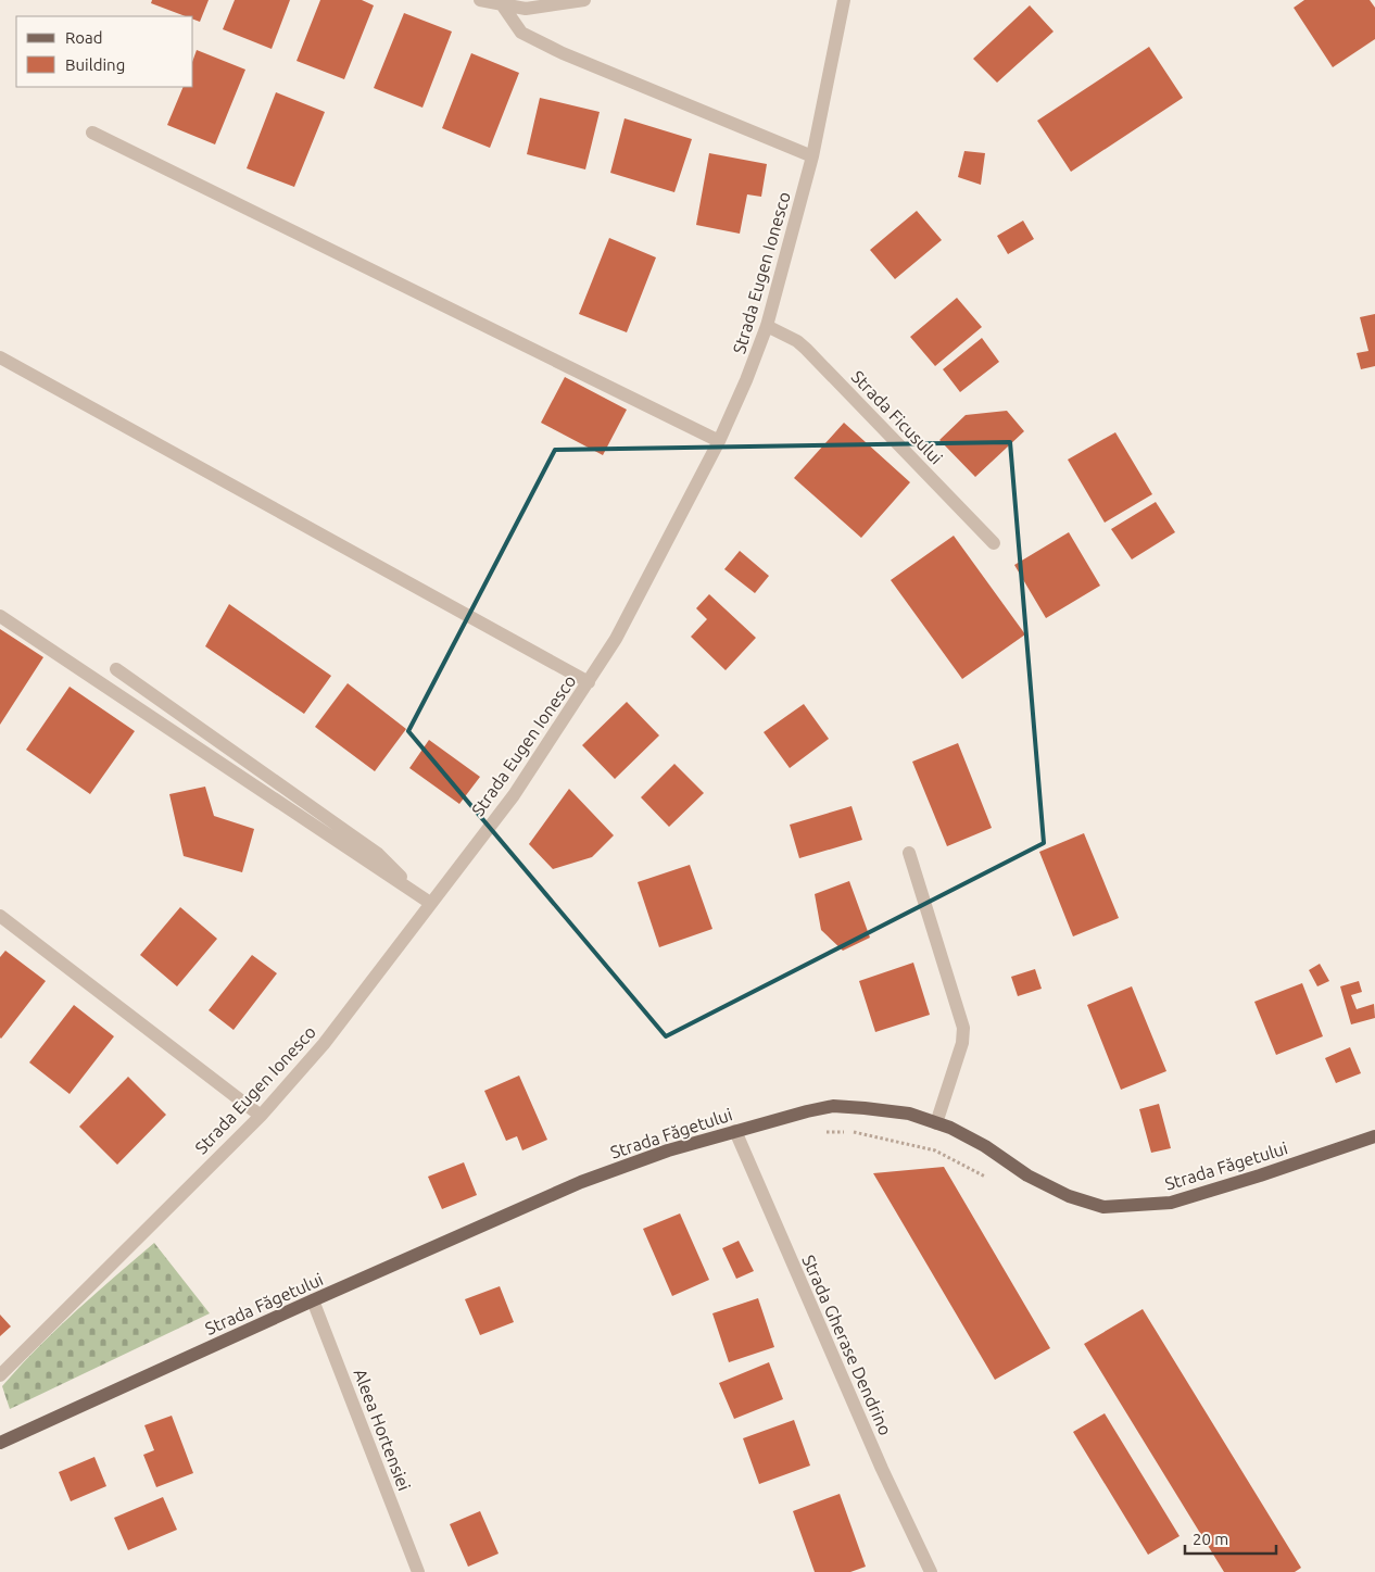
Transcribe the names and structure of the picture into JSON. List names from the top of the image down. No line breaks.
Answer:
{"streets":{"main road":["Strada Făgetului"],"street":["Strada Eugen Ionesco","Strada Ficusului","Strada Gherase Dendrino","Aleea Hortensiei"]},"crossings":[["Strada Eugen Ionesco","Strada Ficusului"],["Strada Făgetului","Strada Gherase Dendrino"],["Strada Făgetului","Aleea Hortensiei"]],"legend":["Road","Building"],"scale_bar":"20 m"}
